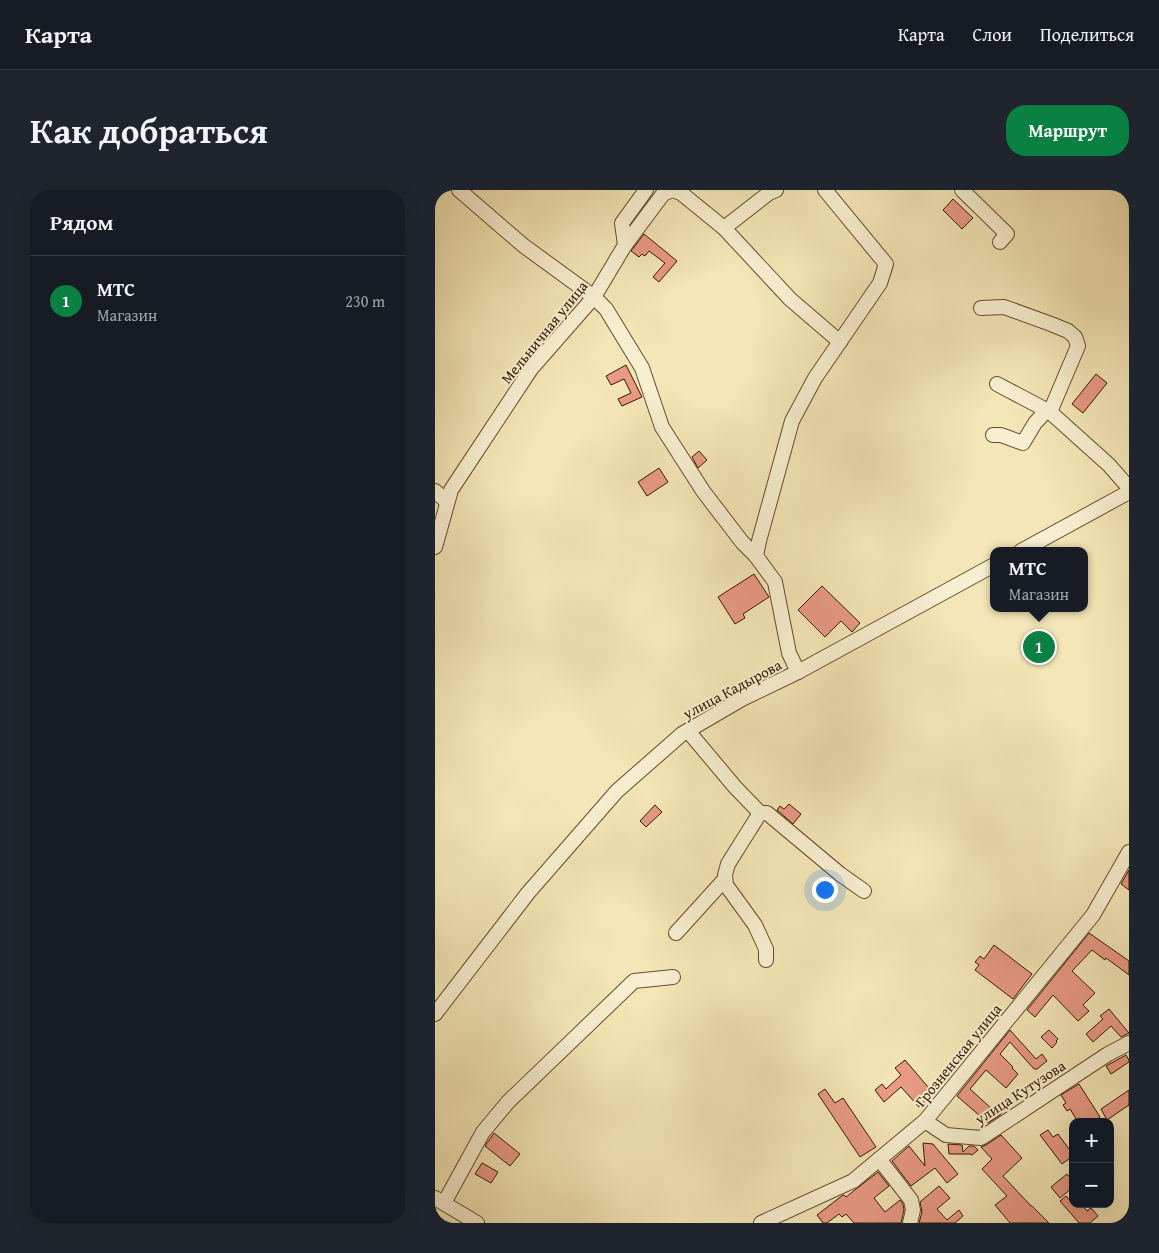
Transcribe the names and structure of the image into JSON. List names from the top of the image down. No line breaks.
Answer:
{"streets":{"street":["Мельничная улица","улица Кадырова","Грозненская улица","улица Кутузова"]},"crossings":[["Грозненская улица","улица Кутузова"]],"page":{"header":"Карта","nav":["Карта","Слои","Поделиться"],"title":"Как добраться","buttons":"Маршрут","heading":"Рядом","list":[{"mark":"1","name":"МТС","note":"Магазин","value":"230 m"}],"popup":["МТС","Магазин"],"pins":"1","map_buttons":["+","−"]}}
